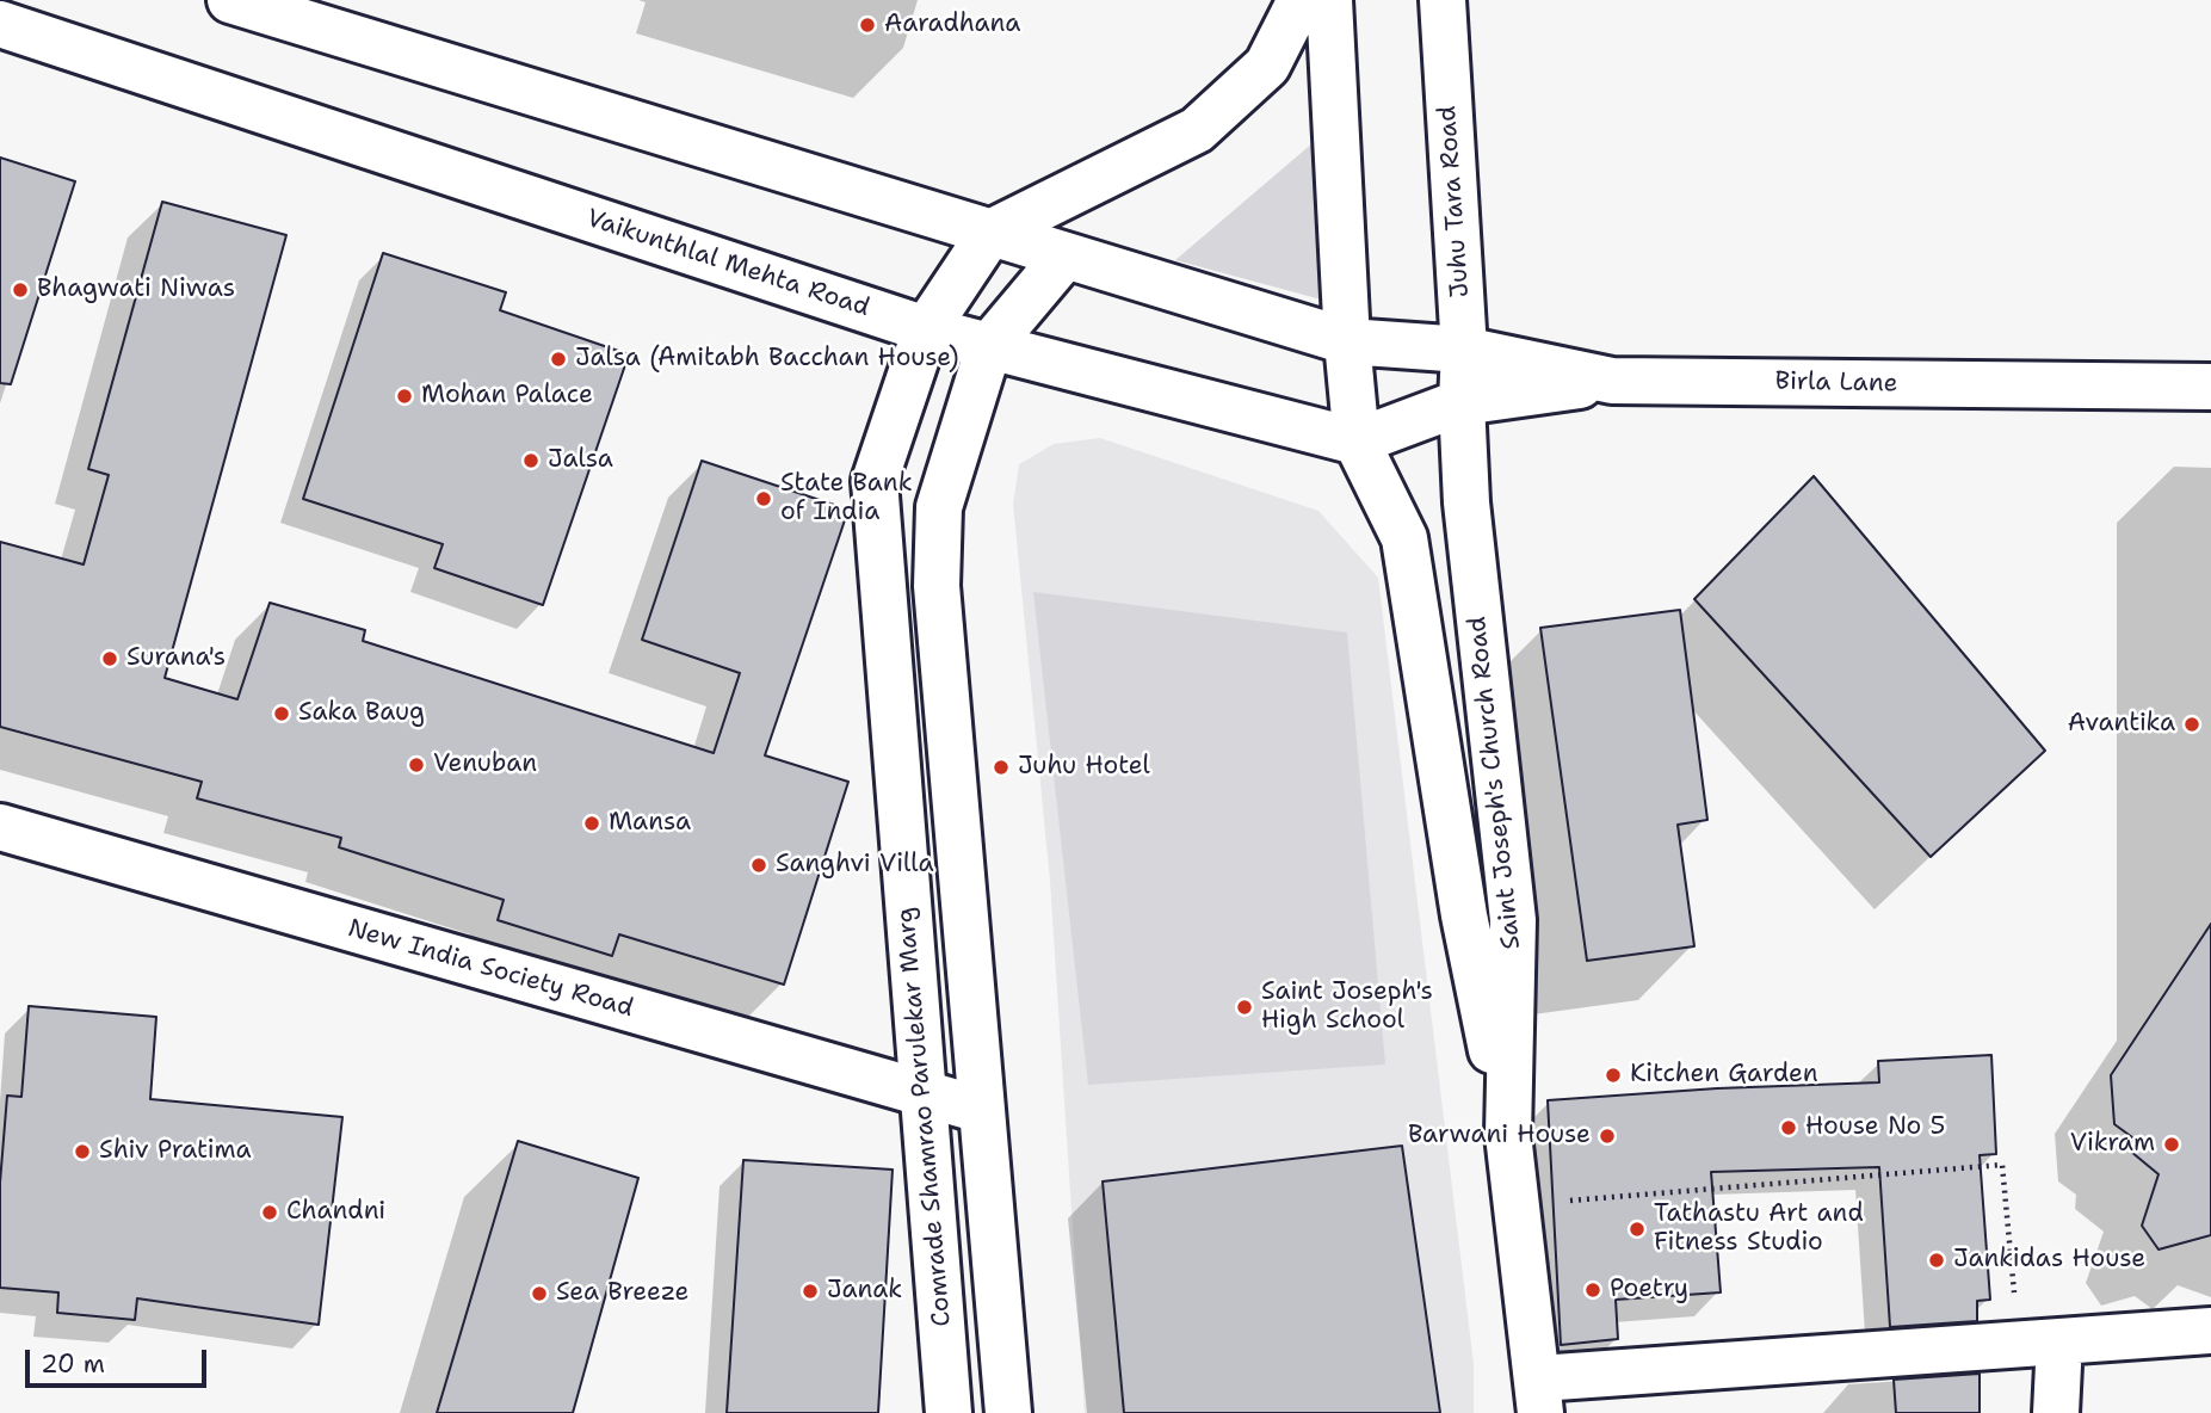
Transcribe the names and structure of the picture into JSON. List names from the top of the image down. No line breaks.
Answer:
{"streets":{"street":["Juhu Tara Road","Vaikunthlal Mehta Road","Birla Lane","Saint Joseph's Church Road","New India Society Road","Comrade Shamrao Parulekar Marg"]},"crossings":[["Juhu Tara Road","Birla Lane"],["Juhu Tara Road","Saint Joseph's Church Road"],["Vaikunthlal Mehta Road","Comrade Shamrao Parulekar Marg"],["Birla Lane","Comrade Shamrao Parulekar Marg"],["New India Society Road","Comrade Shamrao Parulekar Marg"]],"places":["Aaradhana","Bhagwati Niwas","Jalsa (Amitabh Bacchan House)","Mohan Palace","Jalsa","State Bank of India","Surana's","Saka Baug","Avantika","Venuban","Juhu Hotel","Mansa","Sanghvi Villa","Saint Joseph's High School","Kitchen Garden","House No 5","Barwani House","Vikram","Shiv Pratima","Chandni","Tathastu Art and Fitness Studio","Jankidas House","Poetry","Janak","Sea Breeze"],"scale_bar":"20 m"}
